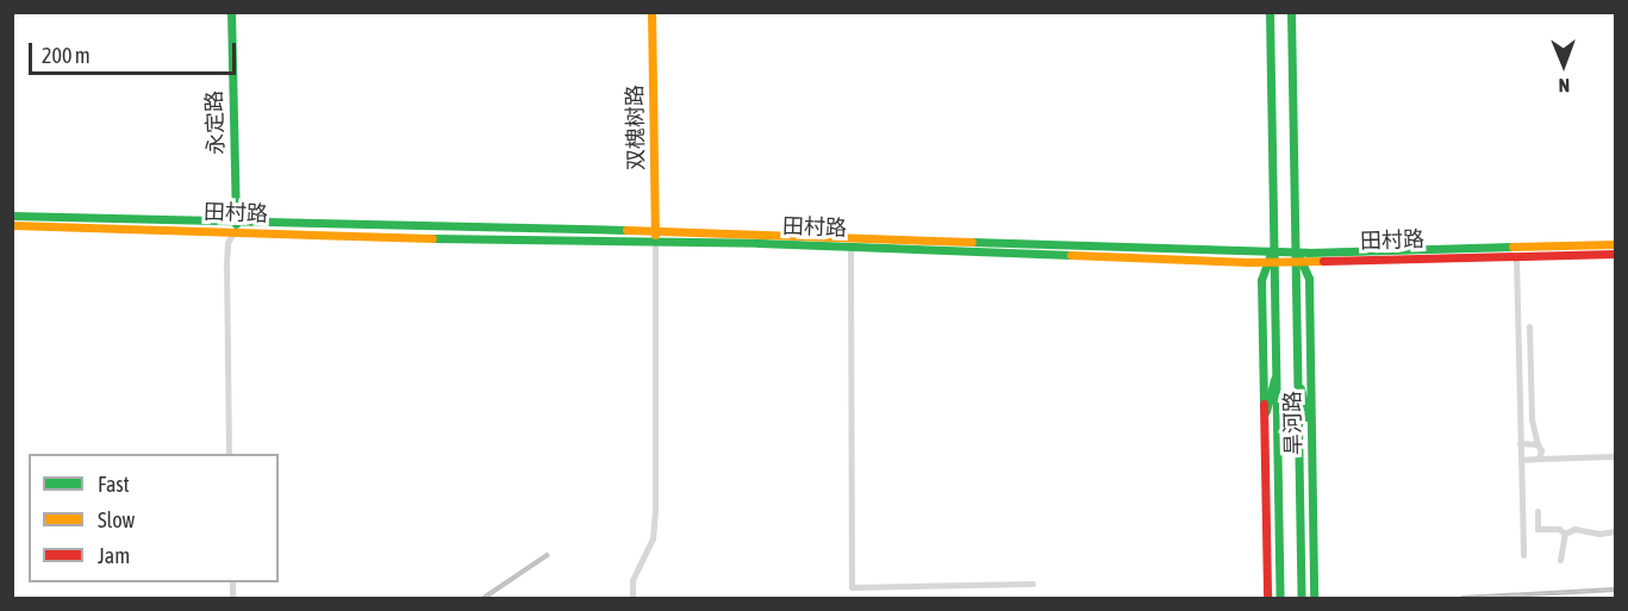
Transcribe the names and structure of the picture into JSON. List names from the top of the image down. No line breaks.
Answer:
{"streets":{"main road":["永定路","双槐树路","田村路","旱河路"]},"crossings":[["永定路","田村路"],["双槐树路","田村路"],["田村路","旱河路"]],"legend":["Fast","Slow","Jam"],"scale_bar":"200 m","north":"bottom"}
